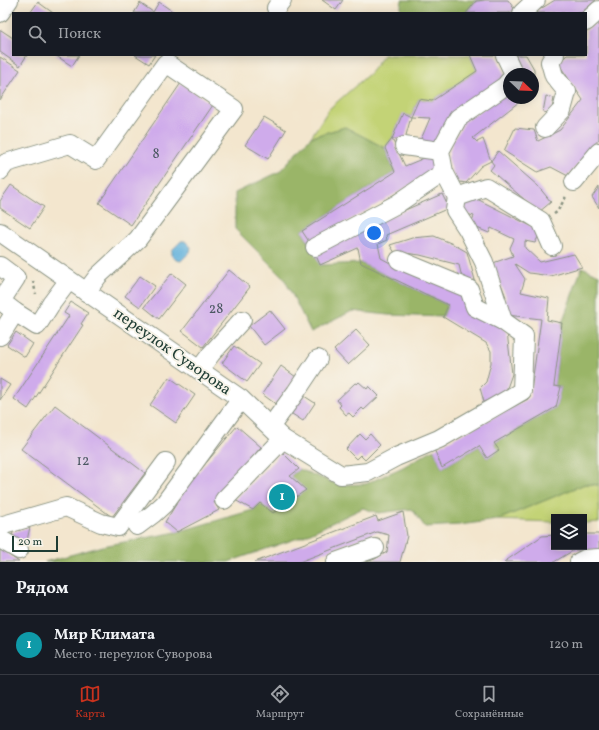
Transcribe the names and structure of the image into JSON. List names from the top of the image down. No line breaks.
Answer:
{"streets":{"street":["переулок Суворова"]},"house_numbers":["8","28","12"],"scale_bar":"20 m","north":"bottom right","page":{"search":"Поиск","pins":"1","scale":"20 m","heading":"Рядом","list":[{"mark":"1","name":"Мир Климата","note":"Место · переулок Суворова","value":"120 m"}],"nav":["Карта","Маршрут","Сохранённые"]}}
